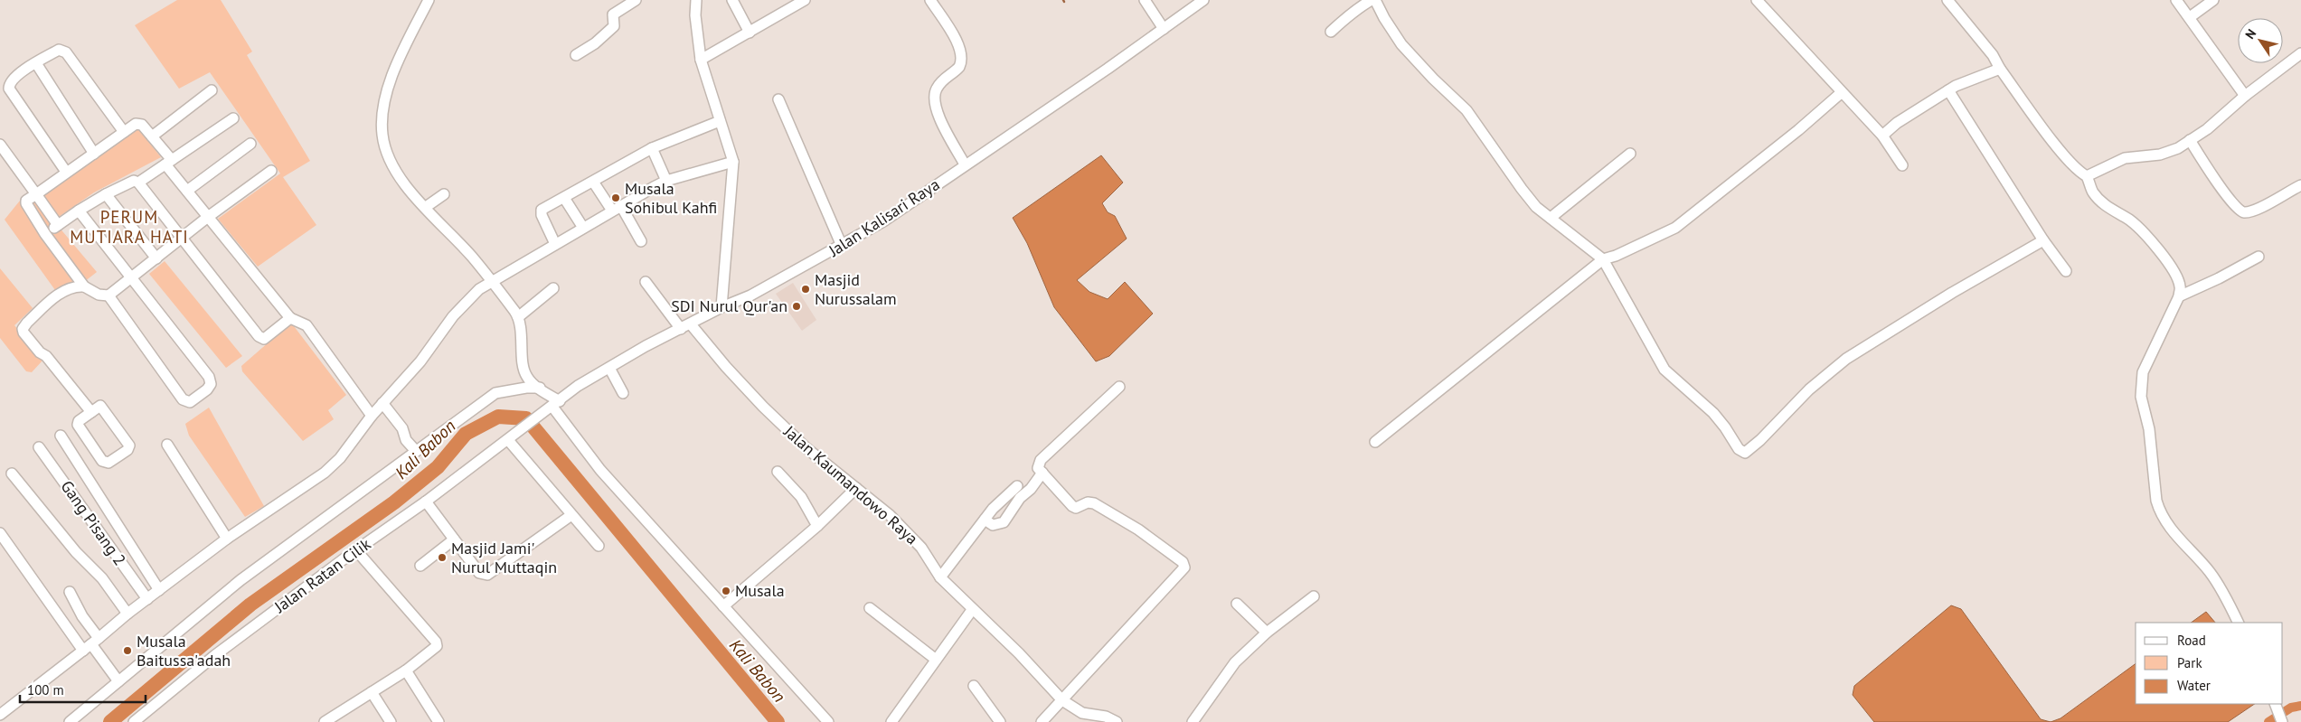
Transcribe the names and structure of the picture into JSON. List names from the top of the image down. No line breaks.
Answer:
{"streets":{"street":["Jalan Kalisari Raya","Jalan Kaumandowo Raya","Gang Pisang 2","Jalan Ratan Cilik"]},"crossings":[["Jalan Kalisari Raya","Jalan Kaumandowo Raya"],["Jalan Kalisari Raya","Jalan Ratan Cilik"]],"districts":["PERUM MUTIARA HATI"],"water":["Kali Babon"],"places":["Musala Sohibul Kahfi","Masjid Nurussalam","SDI Nurul Qur'an","Masjid Jami' Nurul Muttaqin","Musala","Musala Baitussa'adah"],"legend":["Road","Park","Water"],"scale_bar":"100 m","north":"top left"}
